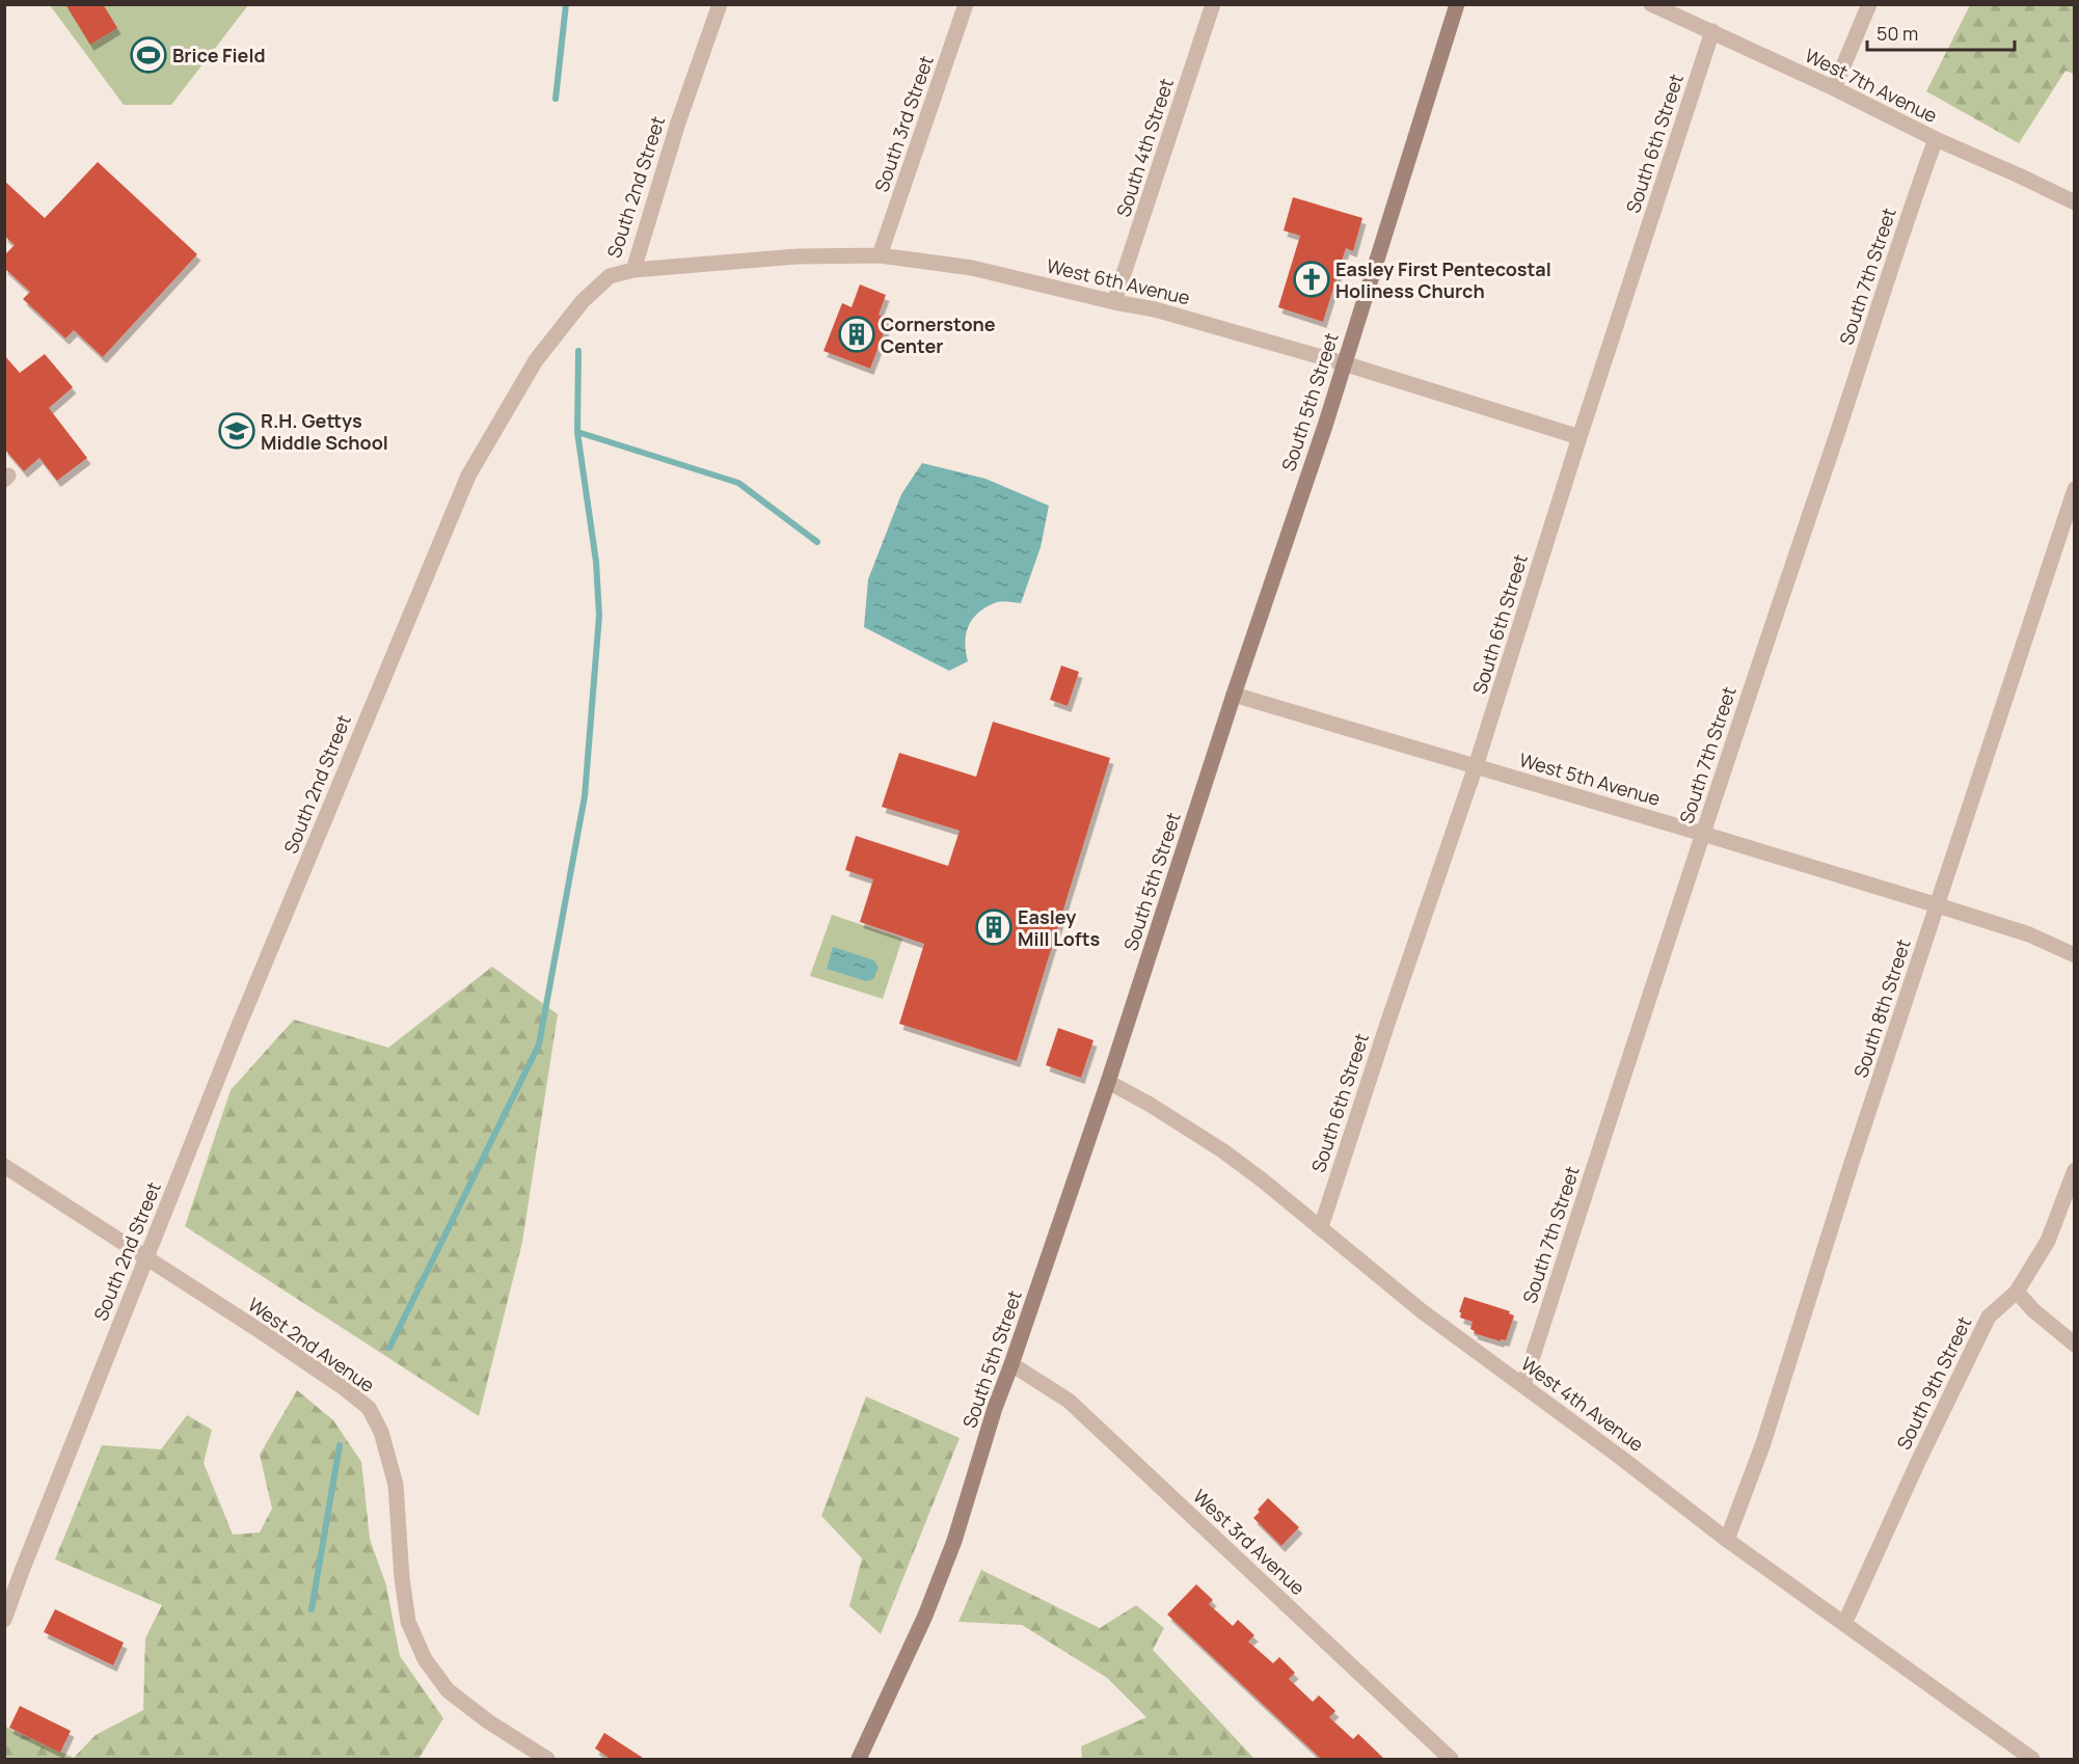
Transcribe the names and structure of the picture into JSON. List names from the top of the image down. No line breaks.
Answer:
{"streets":{"street":["West 7th Avenue","South 3rd Street","South 6th Street","South 4th Street","South 2nd Street","South 7th Street","West 6th Avenue","South 5th Street","West 5th Avenue","South 8th Street","West 2nd Avenue","South 9th Street","West 4th Avenue","West 3rd Avenue"]},"crossings":[["West 7th Avenue","South 6th Street"],["West 7th Avenue","South 7th Street"],["South 3rd Street","West 6th Avenue"],["South 6th Street","West 6th Avenue"],["South 6th Street","West 5th Avenue"],["South 6th Street","West 4th Avenue"],["South 4th Street","West 6th Avenue"],["South 2nd Street","West 6th Avenue"],["South 2nd Street","West 2nd Avenue"],["South 7th Street","West 5th Avenue"],["South 7th Street","West 4th Avenue"],["West 6th Avenue","South 5th Street"],["South 5th Street","West 5th Avenue"],["South 5th Street","West 4th Avenue"],["South 5th Street","West 3rd Avenue"],["West 5th Avenue","South 8th Street"],["South 8th Street","West 4th Avenue"],["South 9th Street","West 4th Avenue"]],"places":{"sports":["Brice Field"],"church":["Easley First Pentecostal Holiness Church"],"building":["Cornerstone Center","Easley Mill Lofts"],"school or university":["R.H. Gettys Middle School"]},"scale_bar":"50 m"}
